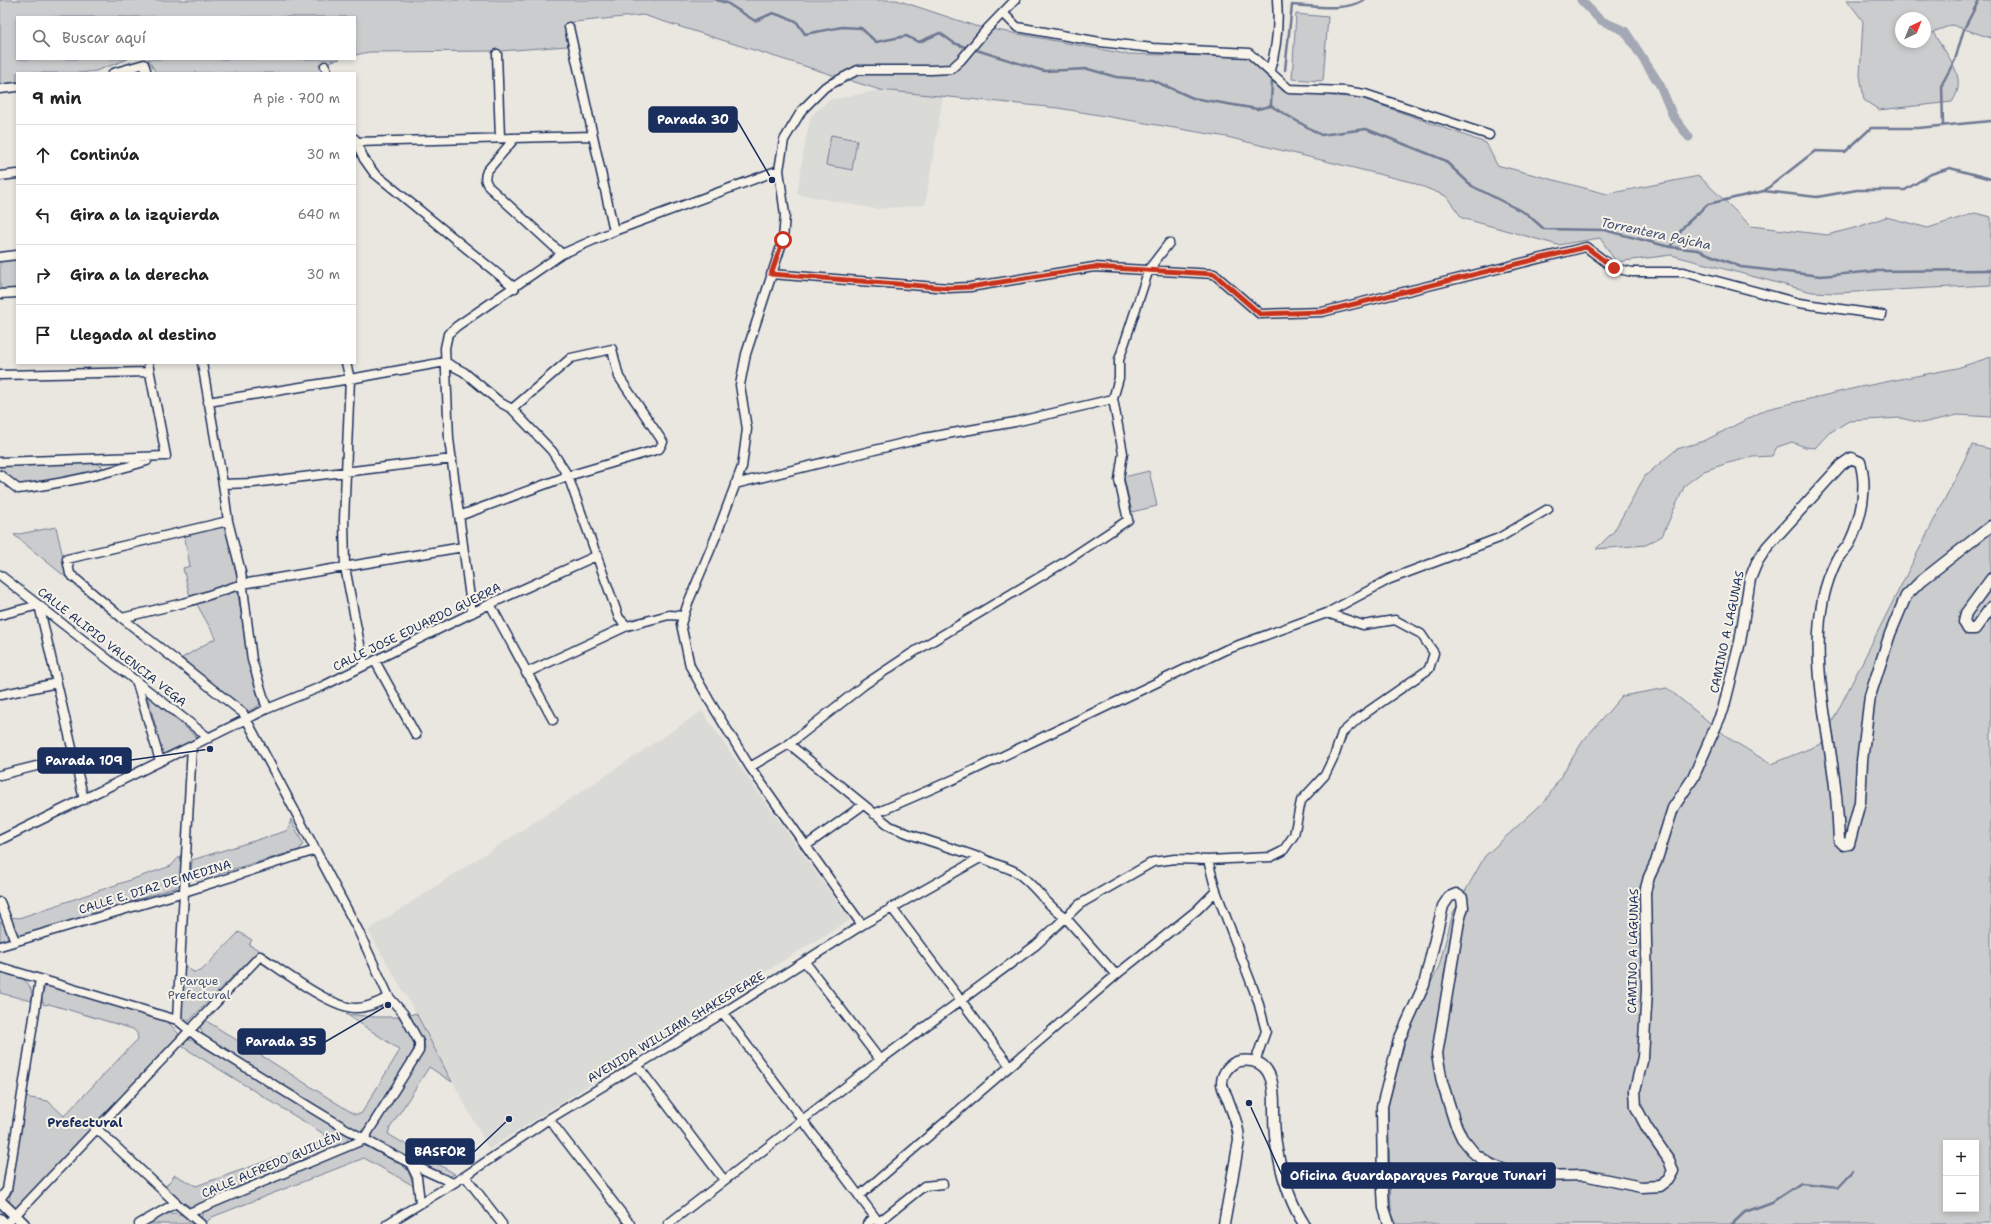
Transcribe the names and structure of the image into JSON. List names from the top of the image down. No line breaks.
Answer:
{"streets":{"street":["CALLE JOSE EDUARDO GUERRA","CAMINO A LAGUNAS","CALLE ALIPIO VALENCIA VEGA","CALLE E. DIAZ DE MEDINA","AVENIDA WILLIAM SHAKESPEARE","CALLE ALFREDO GUILLÉN"]},"crossings":[["CALLE JOSE EDUARDO GUERRA","CALLE ALIPIO VALENCIA VEGA"]],"districts":["Prefectural"],"water":["Torrentera Pajcha"],"parks":["Parque Prefectural"],"places":["Parada 30","Parada 109","Parada 35","Oficina Guardaparques Parque Tunari","BASFOR"],"north":"top right","page":{"search":"Buscar aquí","heading":["9 min","A pie · 700 m"],"list":[["Continúa","30 m"],["Gira a la izquierda","640 m"],["Gira a la derecha","30 m"],"Llegada al destino"],"map_buttons":["+","−"]}}
